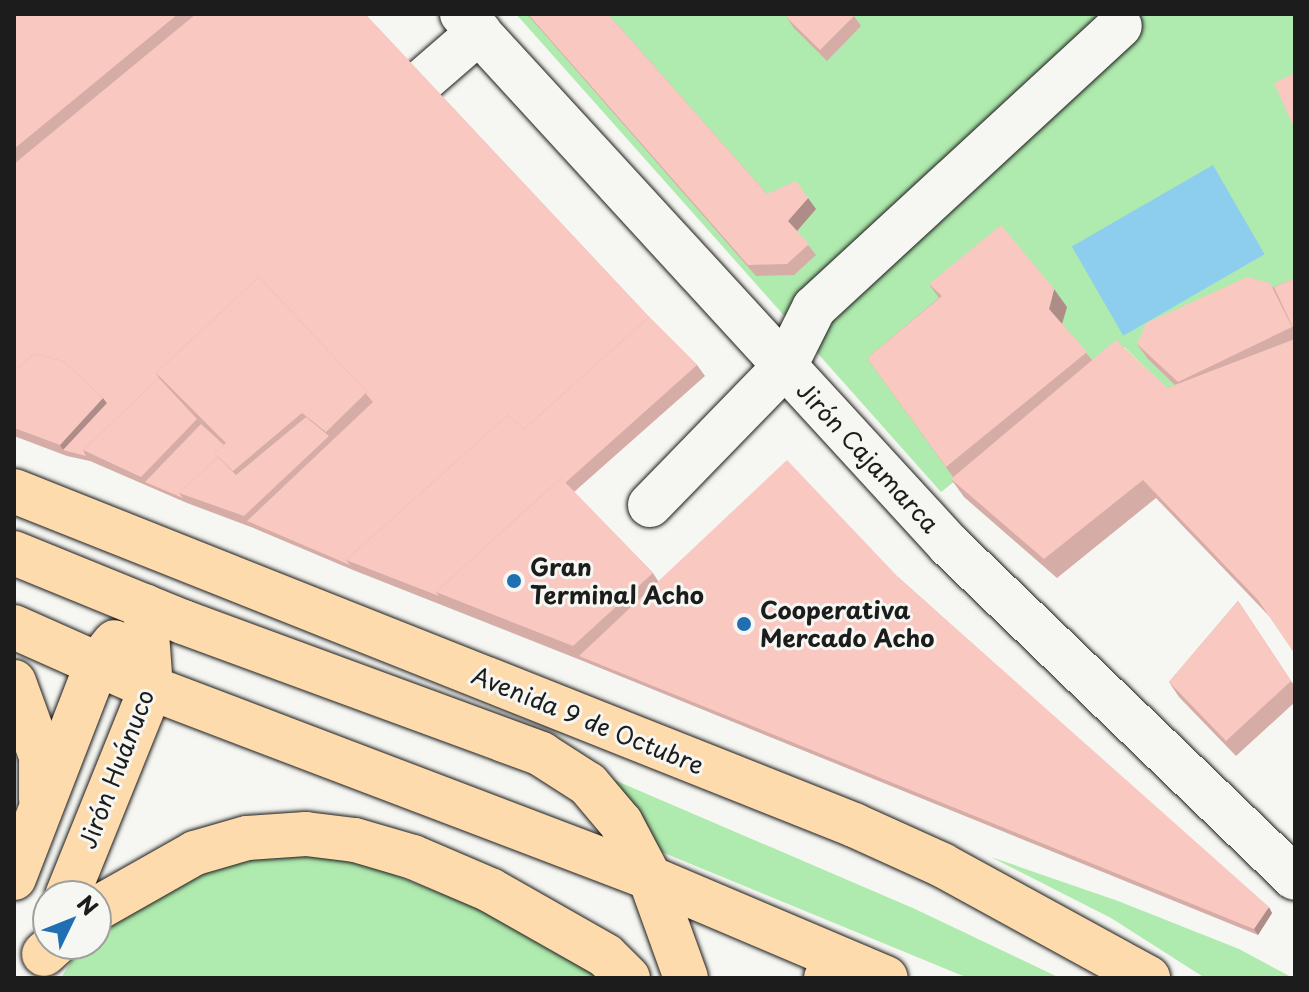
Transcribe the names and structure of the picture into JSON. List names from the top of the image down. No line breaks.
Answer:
{"streets":{"main road":["Avenida 9 de Octubre","Jirón Huánuco"],"street":["Jirón Cajamarca"]},"places":["Gran Terminal Acho","Cooperativa Mercado Acho"],"north":"top right"}
